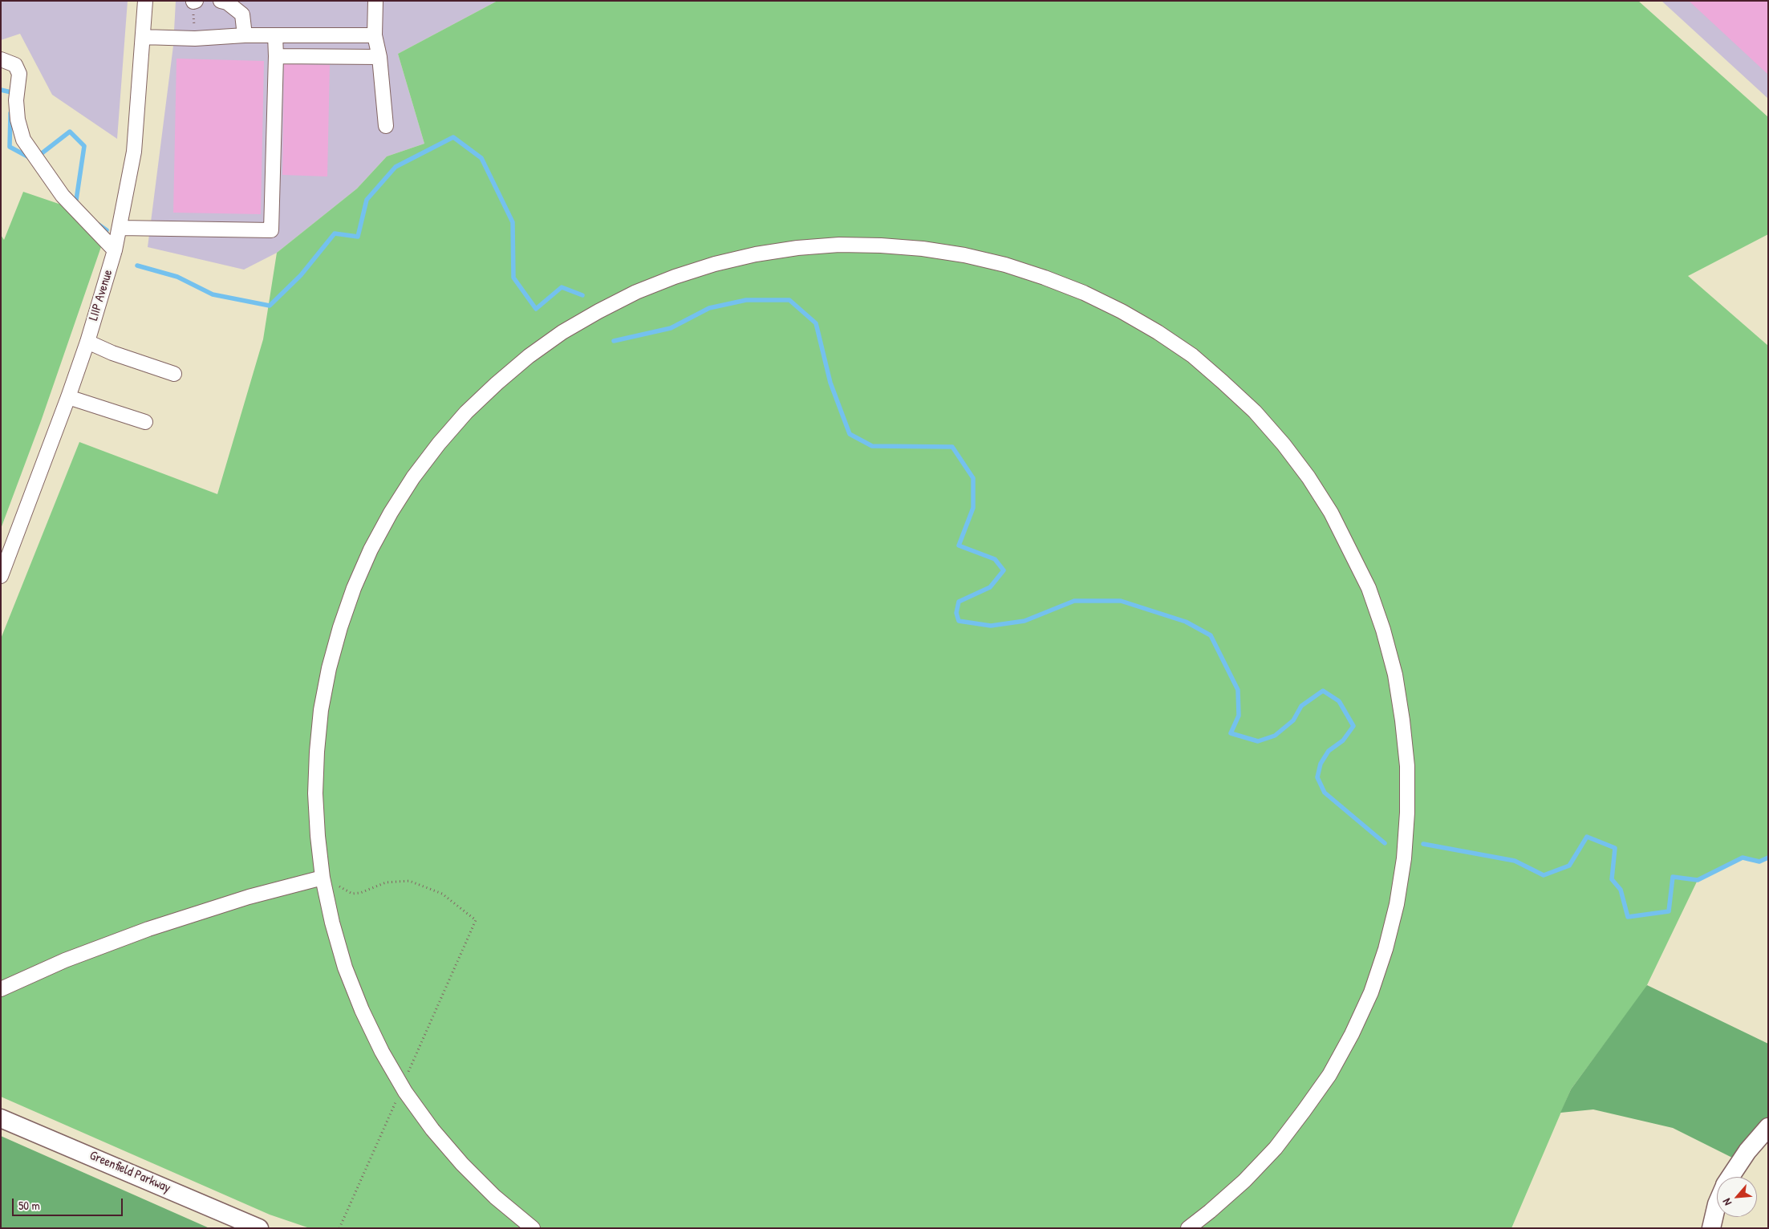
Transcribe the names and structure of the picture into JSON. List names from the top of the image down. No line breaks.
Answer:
{"streets":{"main road":["Greenfield Parkway"],"street":["LIIP Avenue"]},"scale_bar":"50 m","north":"bottom left"}
